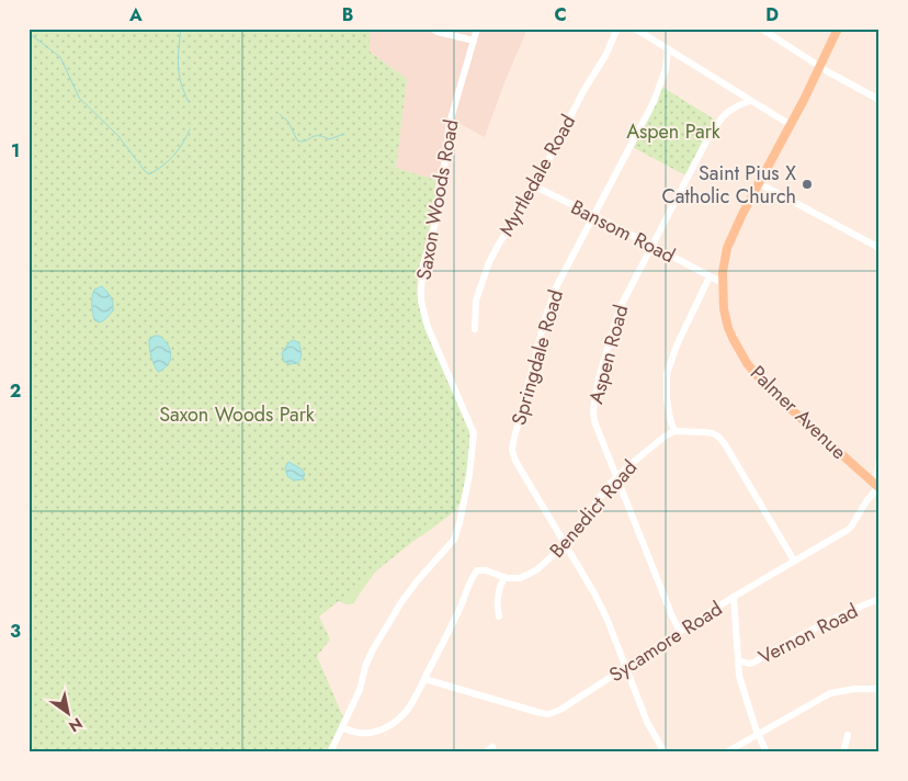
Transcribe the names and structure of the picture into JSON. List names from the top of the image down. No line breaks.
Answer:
{"streets":{"main road":["Palmer Avenue"],"street":["Myrtledale Road","Saxon Woods Road","Bansom Road","Aspen Road","Springdale Road","Benedict Road","Vernon Road","Sycamore Road"]},"crossings":[["Myrtledale Road","Bansom Road"],["Bansom Road","Aspen Road"],["Bansom Road","Springdale Road"],["Bansom Road","Palmer Avenue"],["Aspen Road","Benedict Road"],["Aspen Road","Sycamore Road"],["Springdale Road","Benedict Road"],["Springdale Road","Sycamore Road"],["Palmer Avenue","Sycamore Road"],["Benedict Road","Sycamore Road"]],"parks":["Aspen Park","Saxon Woods Park"],"places":["Saint Pius X Catholic Church"],"north":"bottom right","grid":{"columns":["A","B","C","D"],"rows":["1","2","3"]}}
